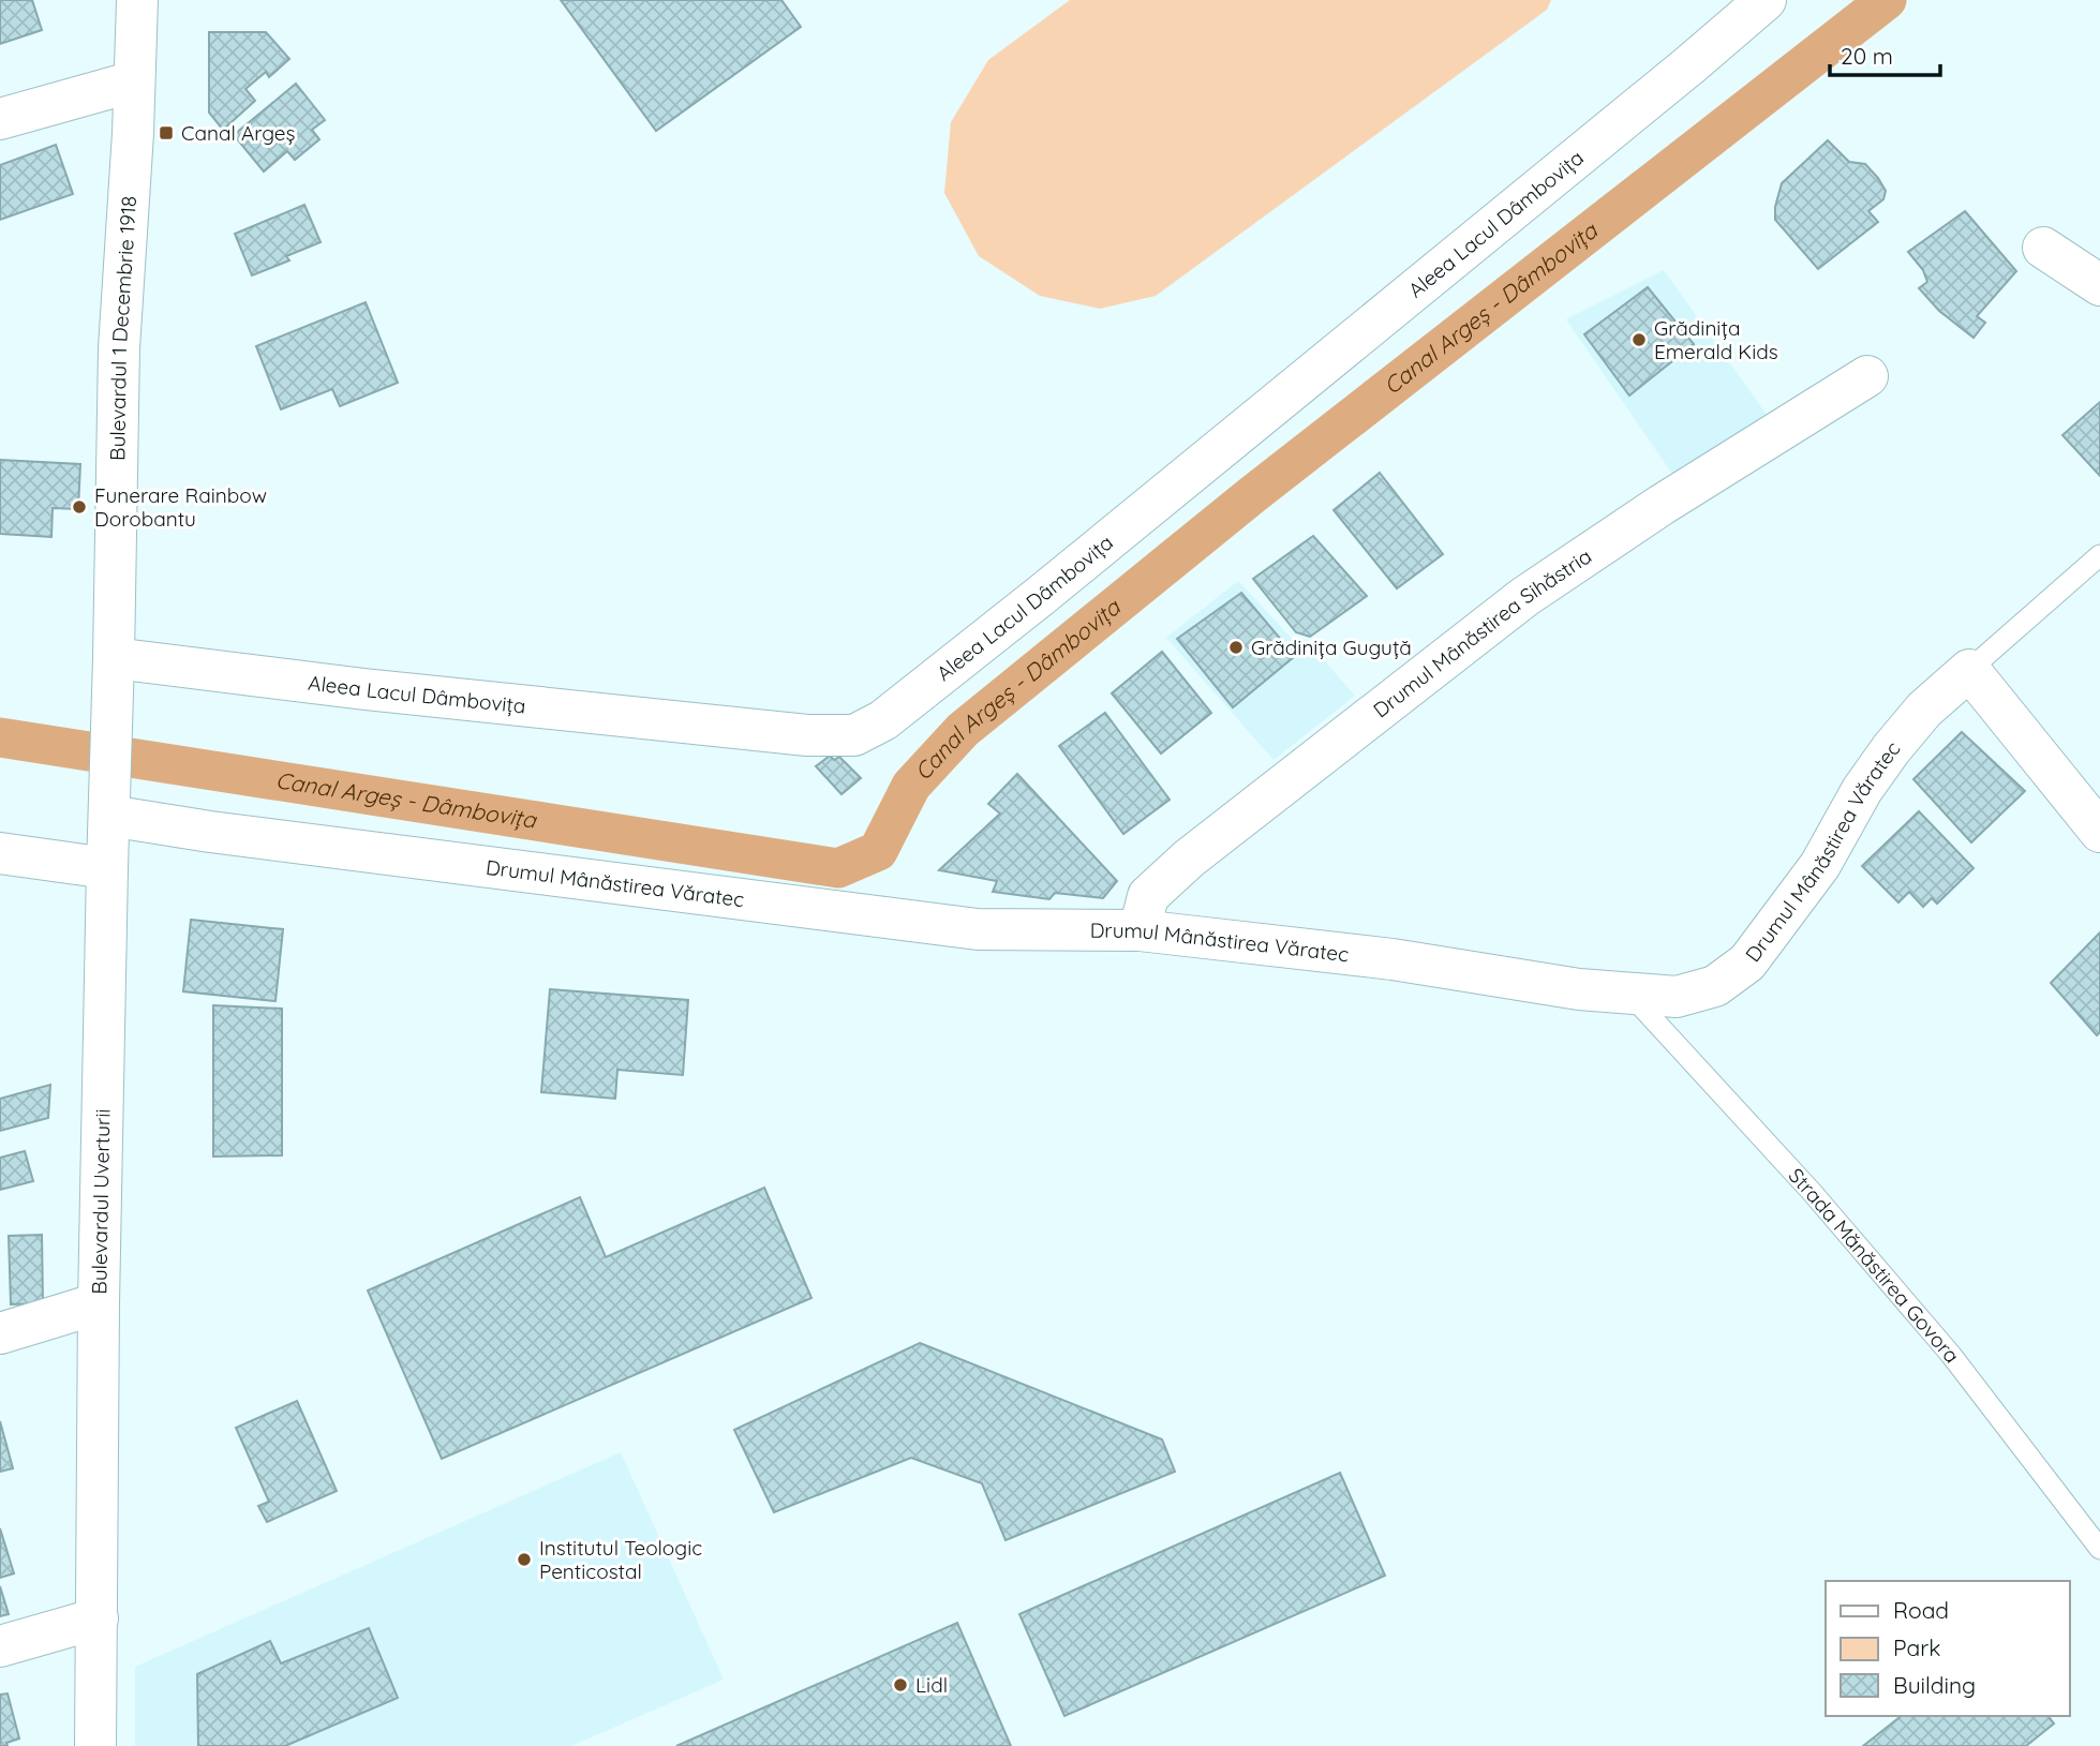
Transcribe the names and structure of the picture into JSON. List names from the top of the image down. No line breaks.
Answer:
{"streets":{"street":["Aleea Lacul Dâmbovița","Bulevardul 1 Decembrie 1918","Drumul Mânăstirea Sihăstria","Drumul Mânăstirea Văratec","Bulevardul Uverturii"],"lane":["Strada Mănăstirea Govora"]},"crossings":[["Aleea Lacul Dâmbovița","Bulevardul 1 Decembrie 1918"],["Aleea Lacul Dâmbovița","Bulevardul Uverturii"],["Bulevardul 1 Decembrie 1918","Bulevardul Uverturii"],["Drumul Mânăstirea Sihăstria","Drumul Mânăstirea Văratec"],["Drumul Mânăstirea Văratec","Bulevardul Uverturii"],["Drumul Mânăstirea Văratec","Strada Mănăstirea Govora"]],"water":["Canal Argeș - Dâmbovița"],"places":{"transit":["Canal Argeș"],"other":["Grădinița Emerald Kids","Funerare Rainbow Dorobantu","Grădinița Guguță","Institutul Teologic Penticostal","Lidl"]},"legend":["Road","Park","Building"],"scale_bar":"20 m"}
